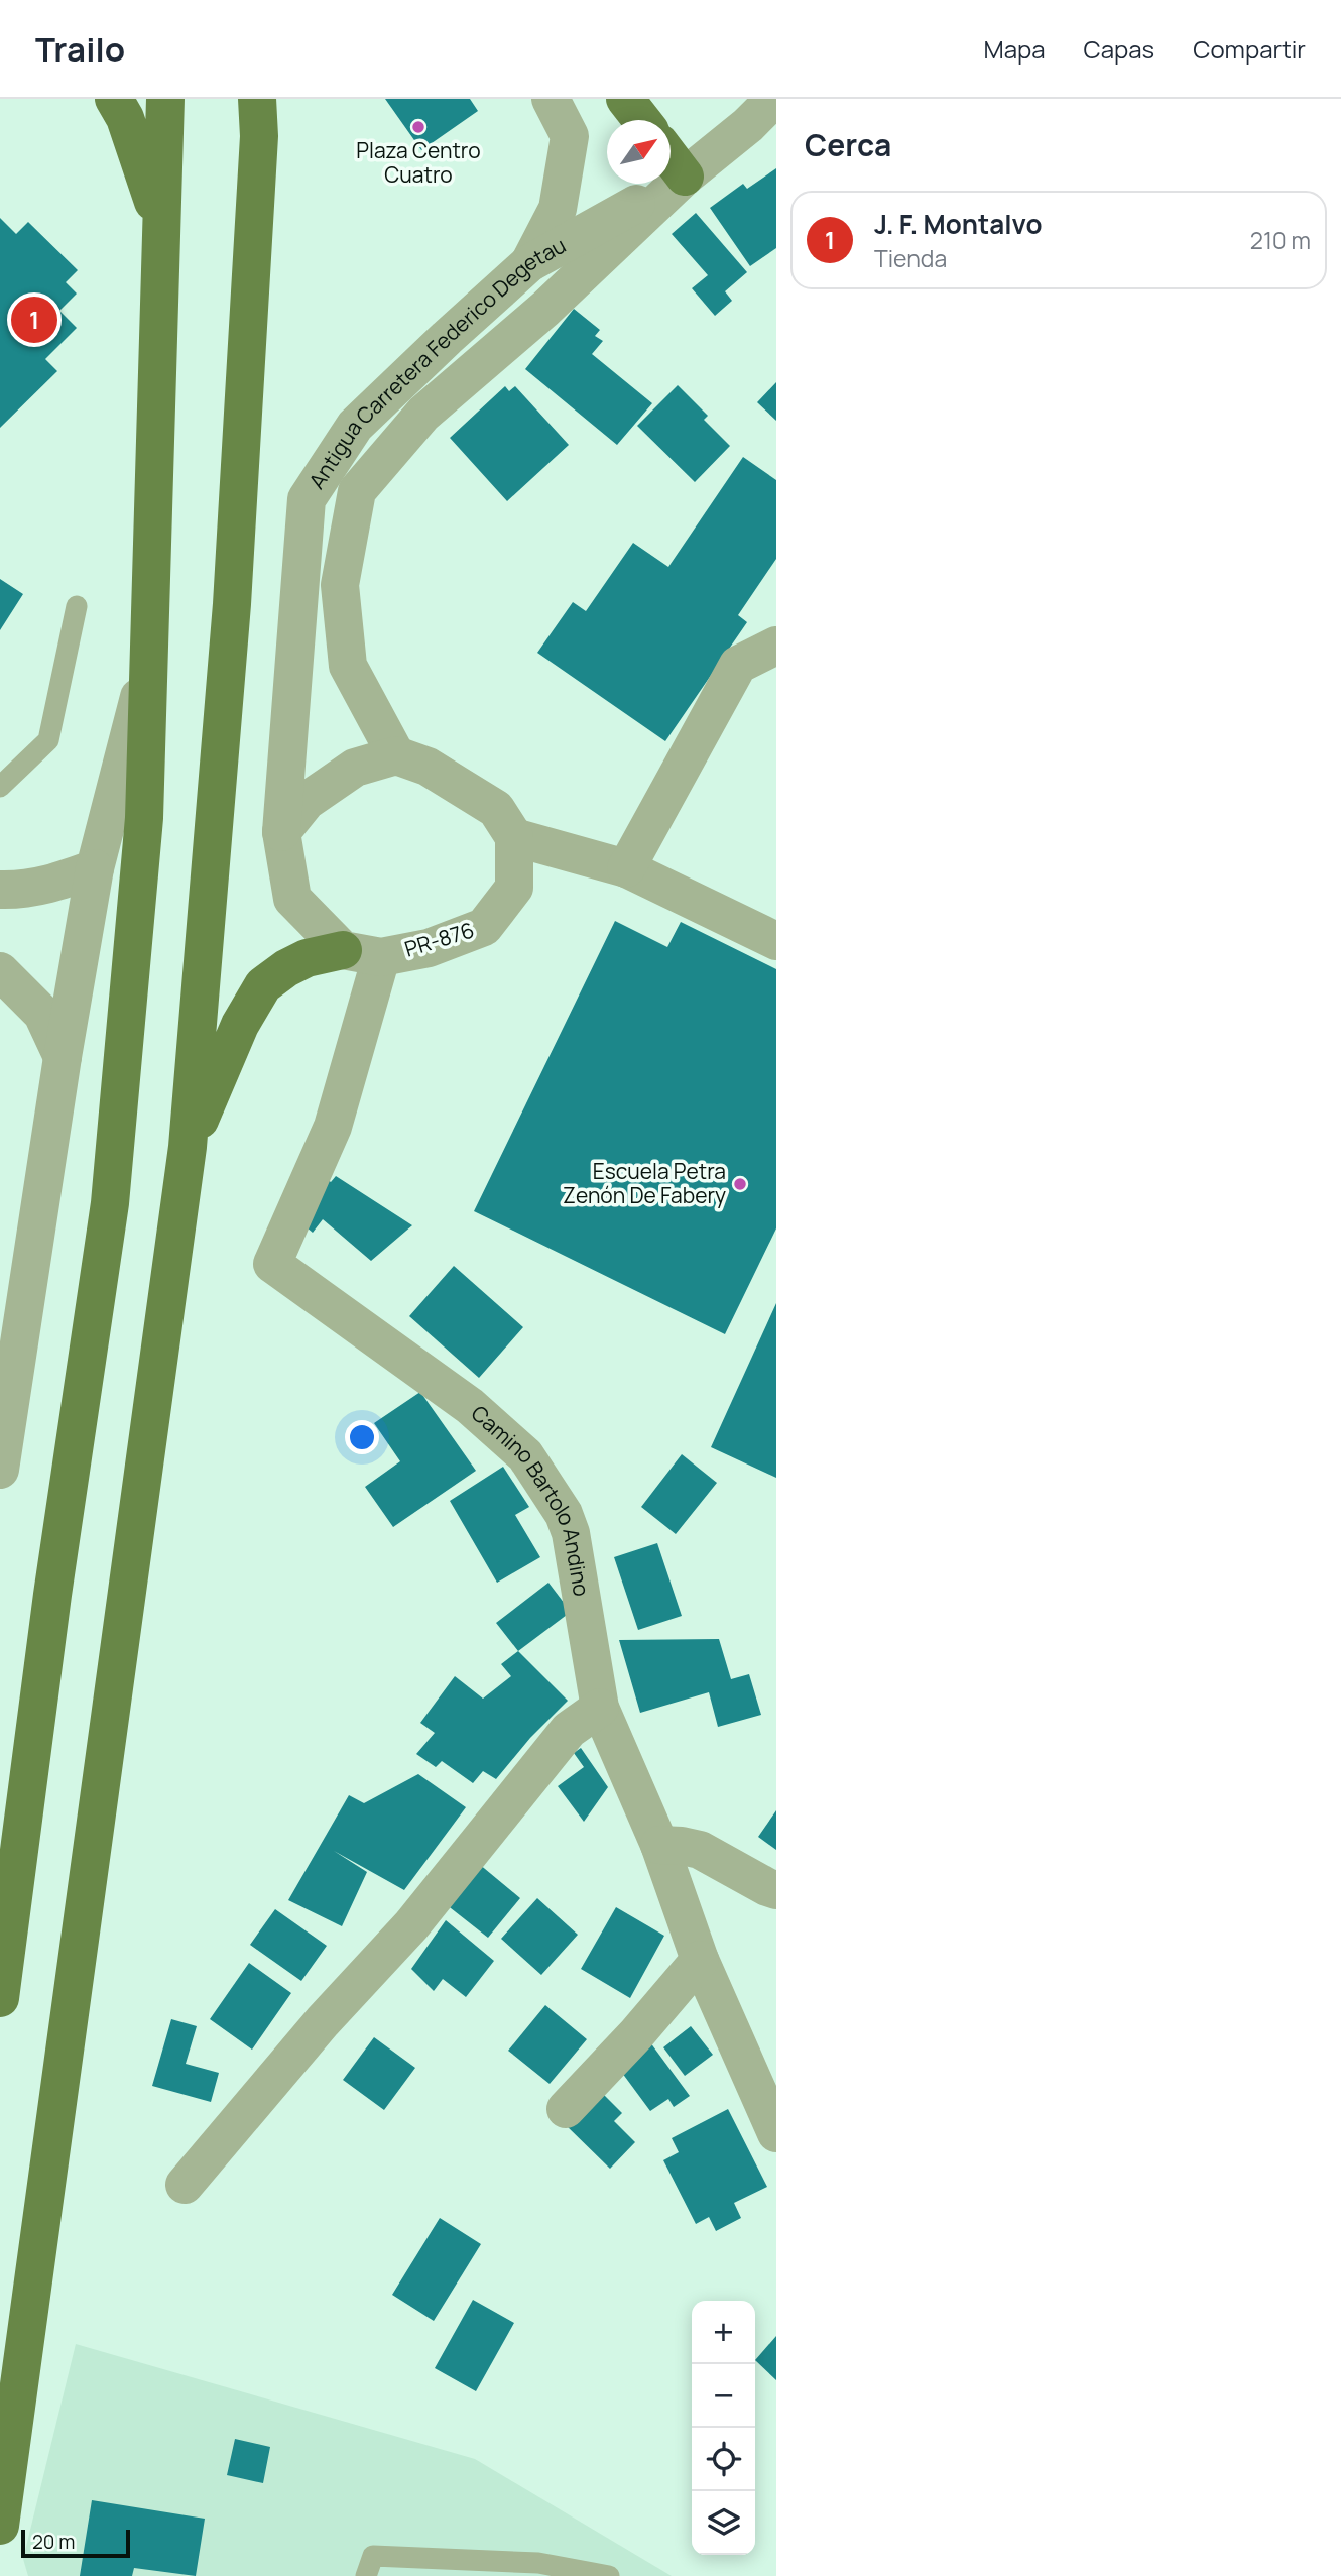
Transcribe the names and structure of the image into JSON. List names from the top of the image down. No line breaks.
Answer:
{"streets":{"street":["Antigua Carretera Federico Degetau","PR-876","Camino Bartolo Andino"]},"crossings":[["Antigua Carretera Federico Degetau","PR-876"],["Antigua Carretera Federico Degetau","Camino Bartolo Andino"],["PR-876","Camino Bartolo Andino"]],"places":["Plaza Centro Cuatro","Escuela Petra Zenón De Fabery"],"scale_bar":"20 m","north":"top right","page":{"header":"Trailo","nav":["Mapa","Capas","Compartir"],"heading":"Cerca","list":[{"mark":"1","name":"J. F. Montalvo","note":"Tienda","value":"210 m"}],"pins":"1","map_buttons":["+","−"],"scale":"20 m"}}
